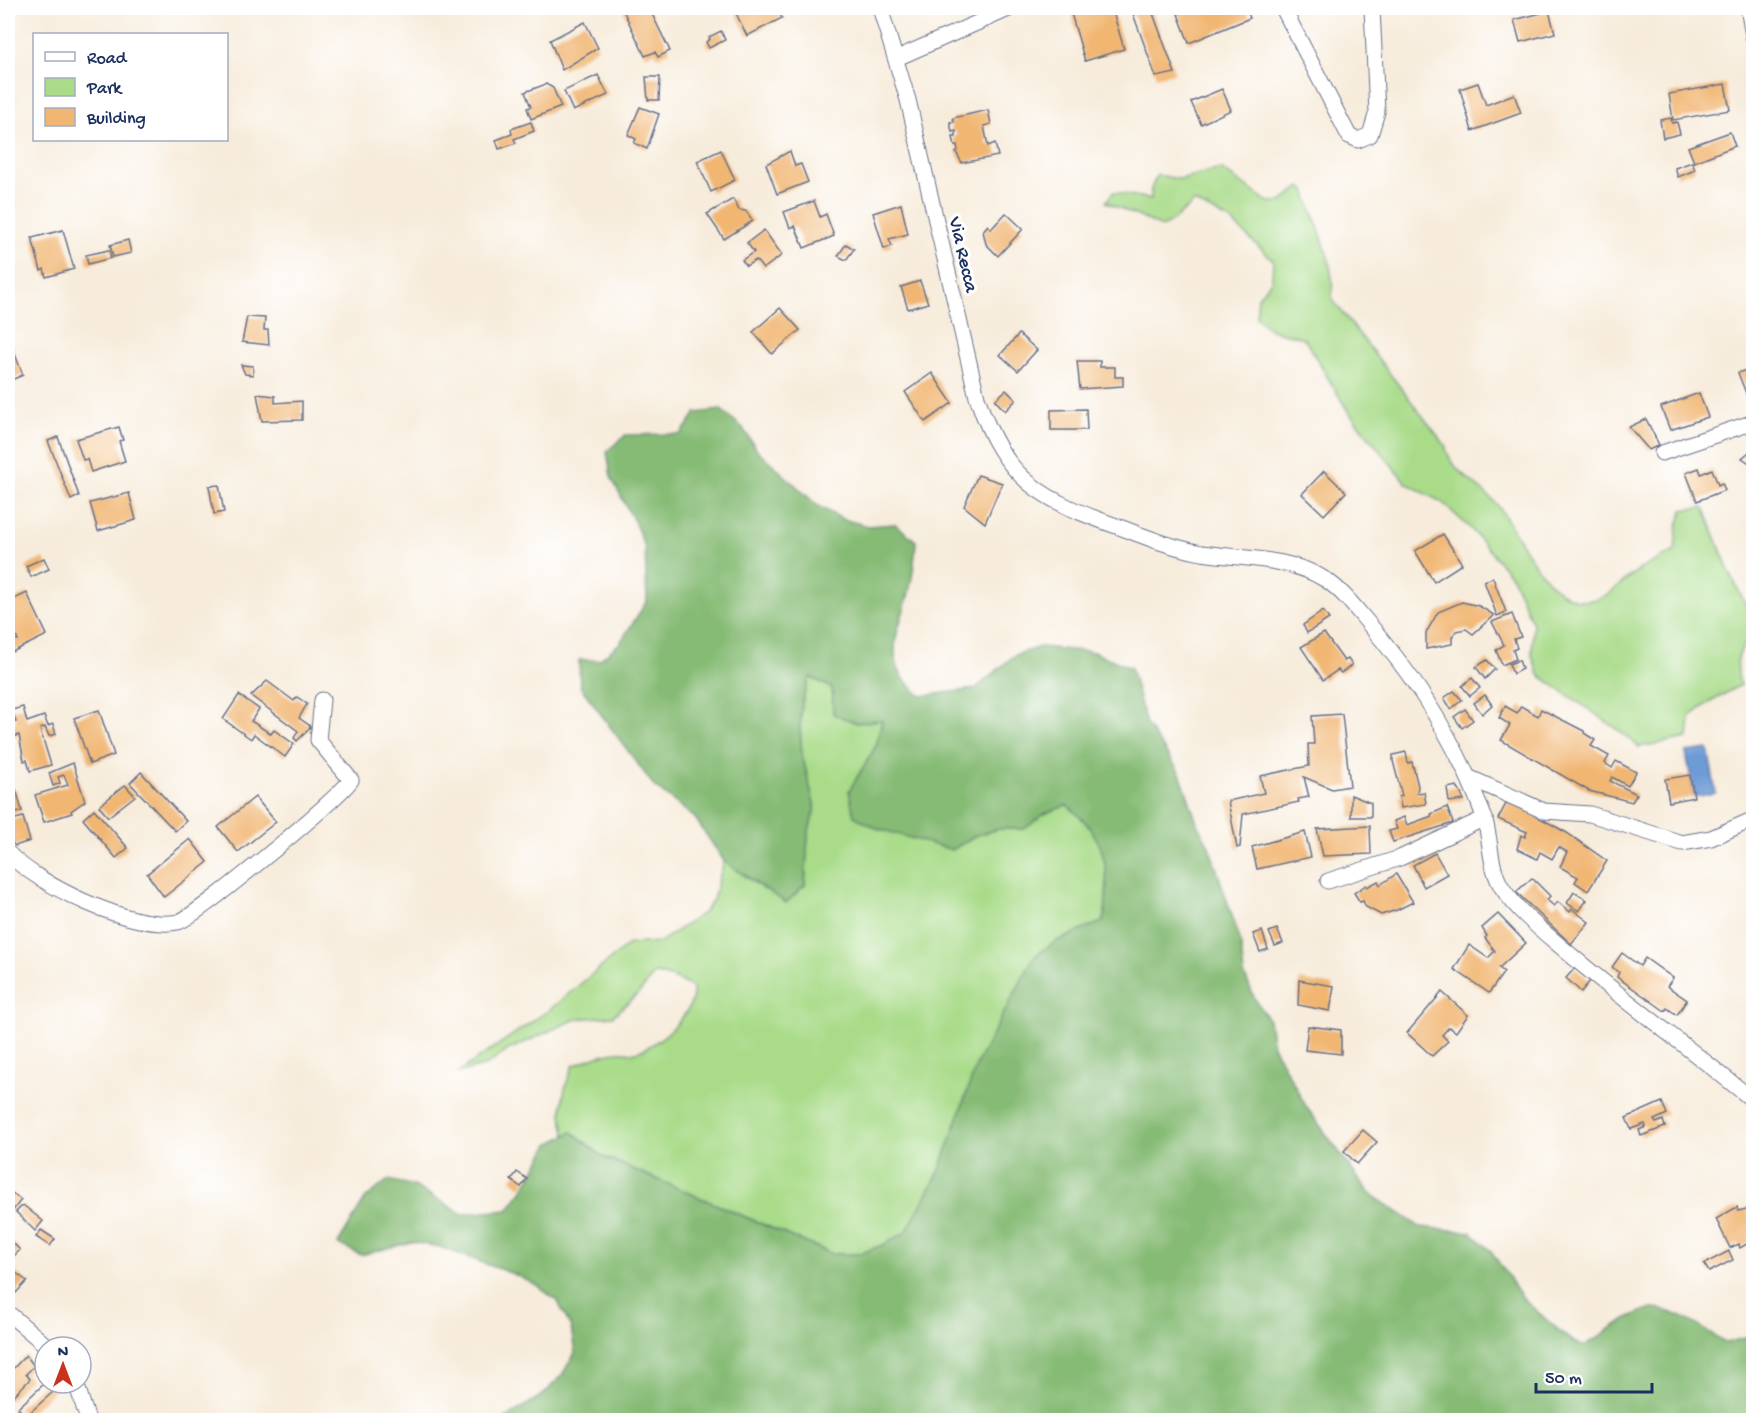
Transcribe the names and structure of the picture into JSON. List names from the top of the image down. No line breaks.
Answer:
{"streets":{"street":["Via Recca"]},"legend":["Road","Park","Building"],"scale_bar":"50 m","north":"top"}
